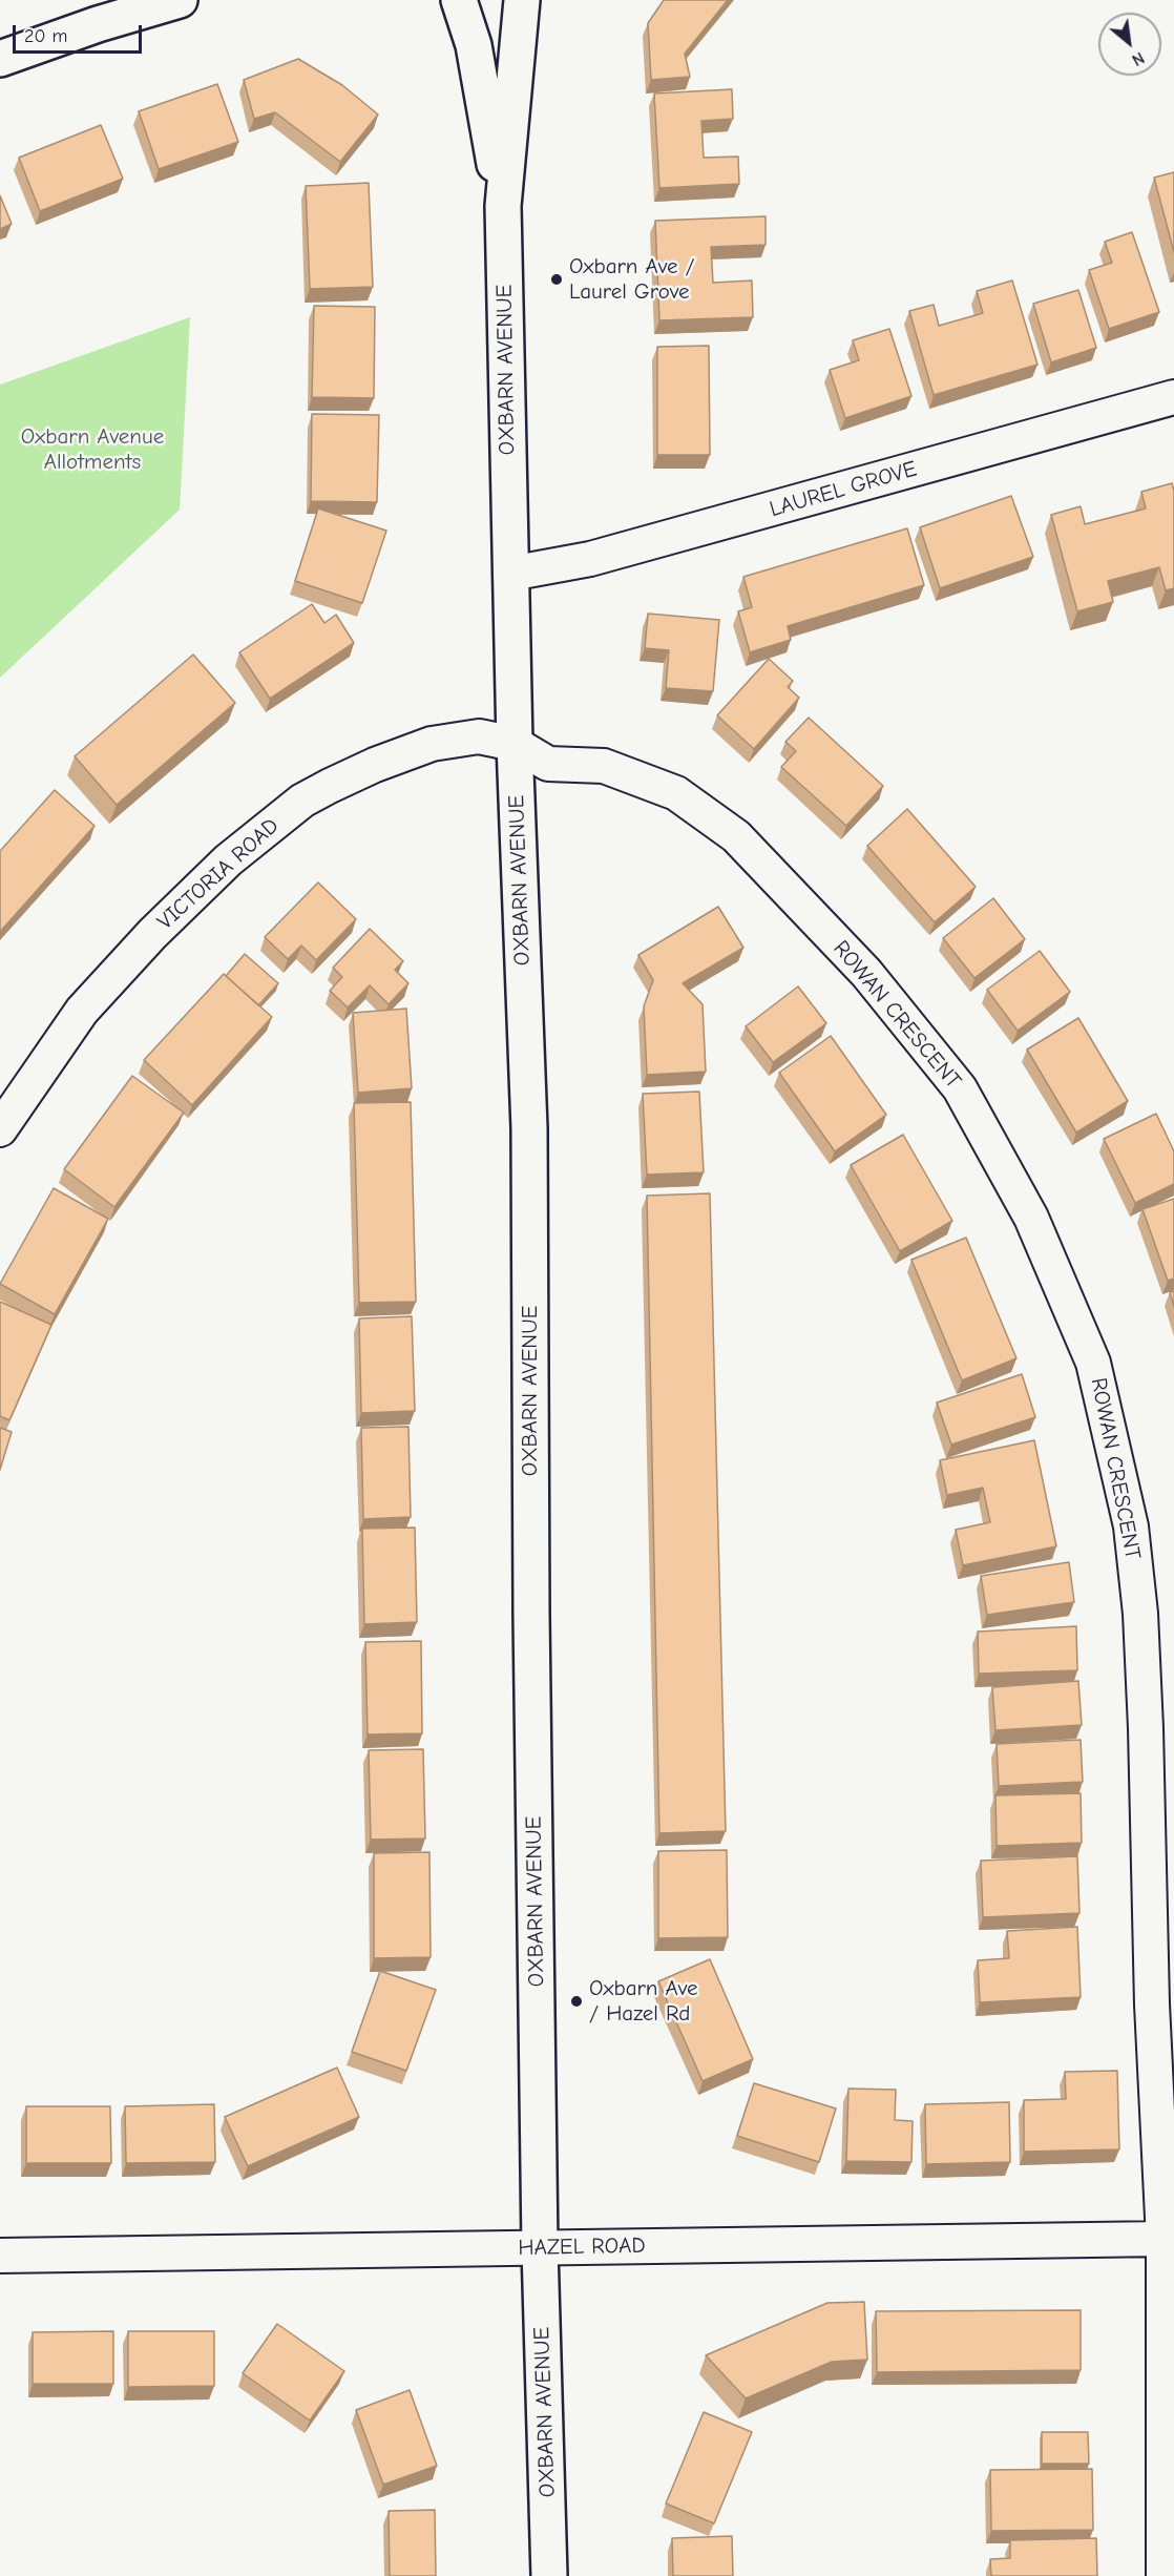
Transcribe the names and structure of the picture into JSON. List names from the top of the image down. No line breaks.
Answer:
{"streets":{"street":["OXBARN AVENUE","LAUREL GROVE","VICTORIA ROAD","ROWAN CRESCENT","HAZEL ROAD"]},"crossings":[["OXBARN AVENUE","LAUREL GROVE"],["OXBARN AVENUE","VICTORIA ROAD"],["OXBARN AVENUE","ROWAN CRESCENT"],["OXBARN AVENUE","HAZEL ROAD"],["VICTORIA ROAD","ROWAN CRESCENT"],["ROWAN CRESCENT","HAZEL ROAD"]],"parks":["Oxbarn Avenue Allotments"],"places":["Oxbarn Ave / Laurel Grove","Oxbarn Ave / Hazel Rd"],"scale_bar":"20 m","north":"bottom right"}
